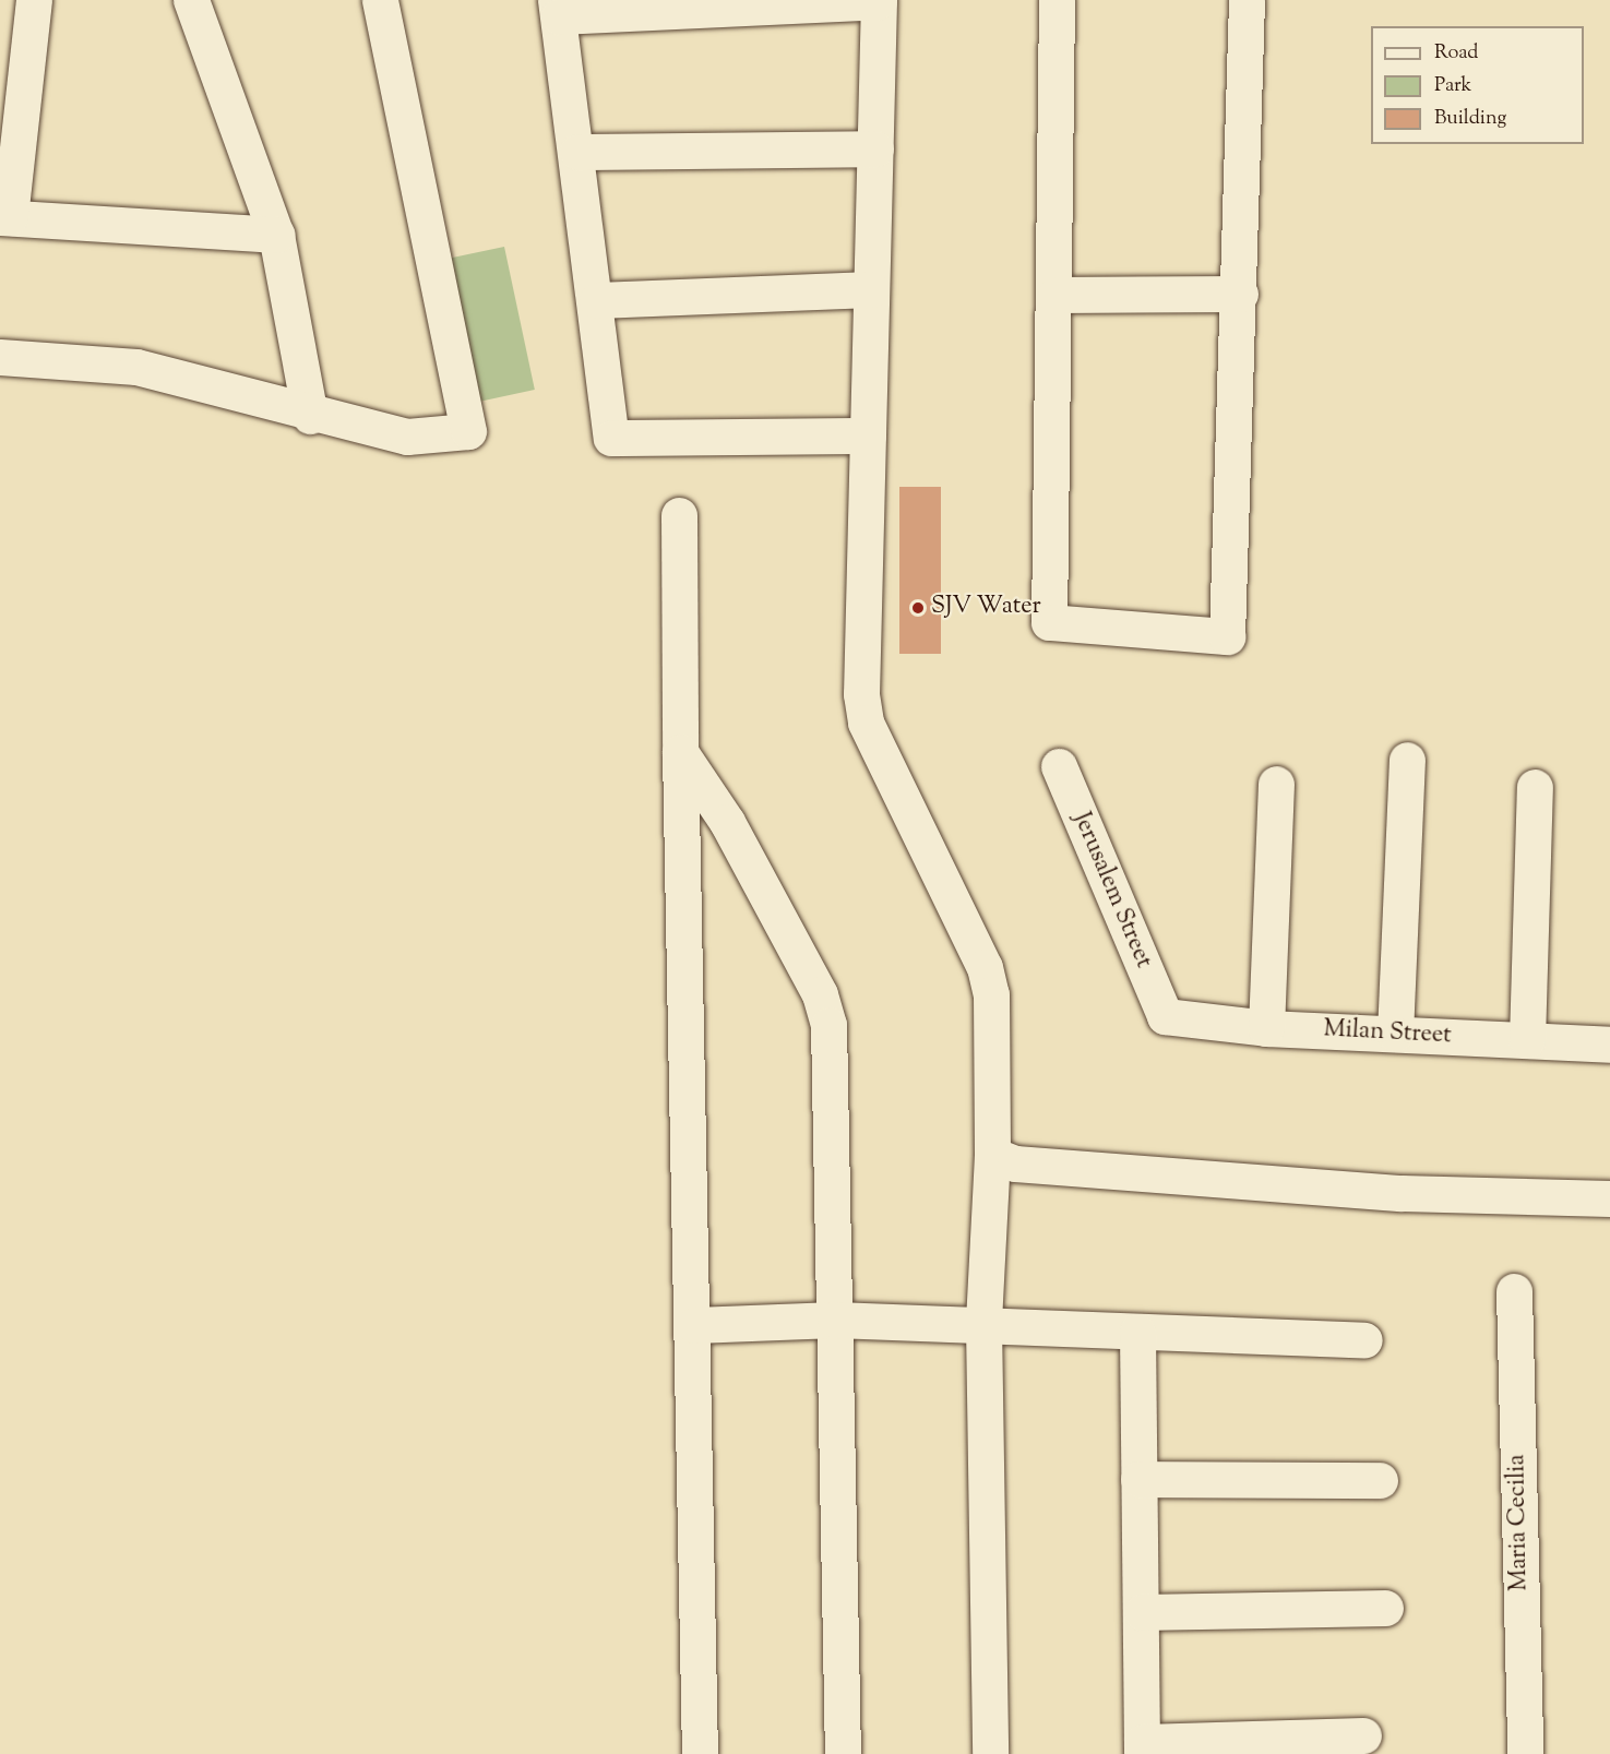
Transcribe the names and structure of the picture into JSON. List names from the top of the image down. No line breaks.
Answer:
{"streets":{"street":["Jerusalem Street","Milan Street","Maria Cecilia"]},"crossings":[["Jerusalem Street","Milan Street"]],"places":["SJV Water"],"legend":["Road","Park","Building"]}
